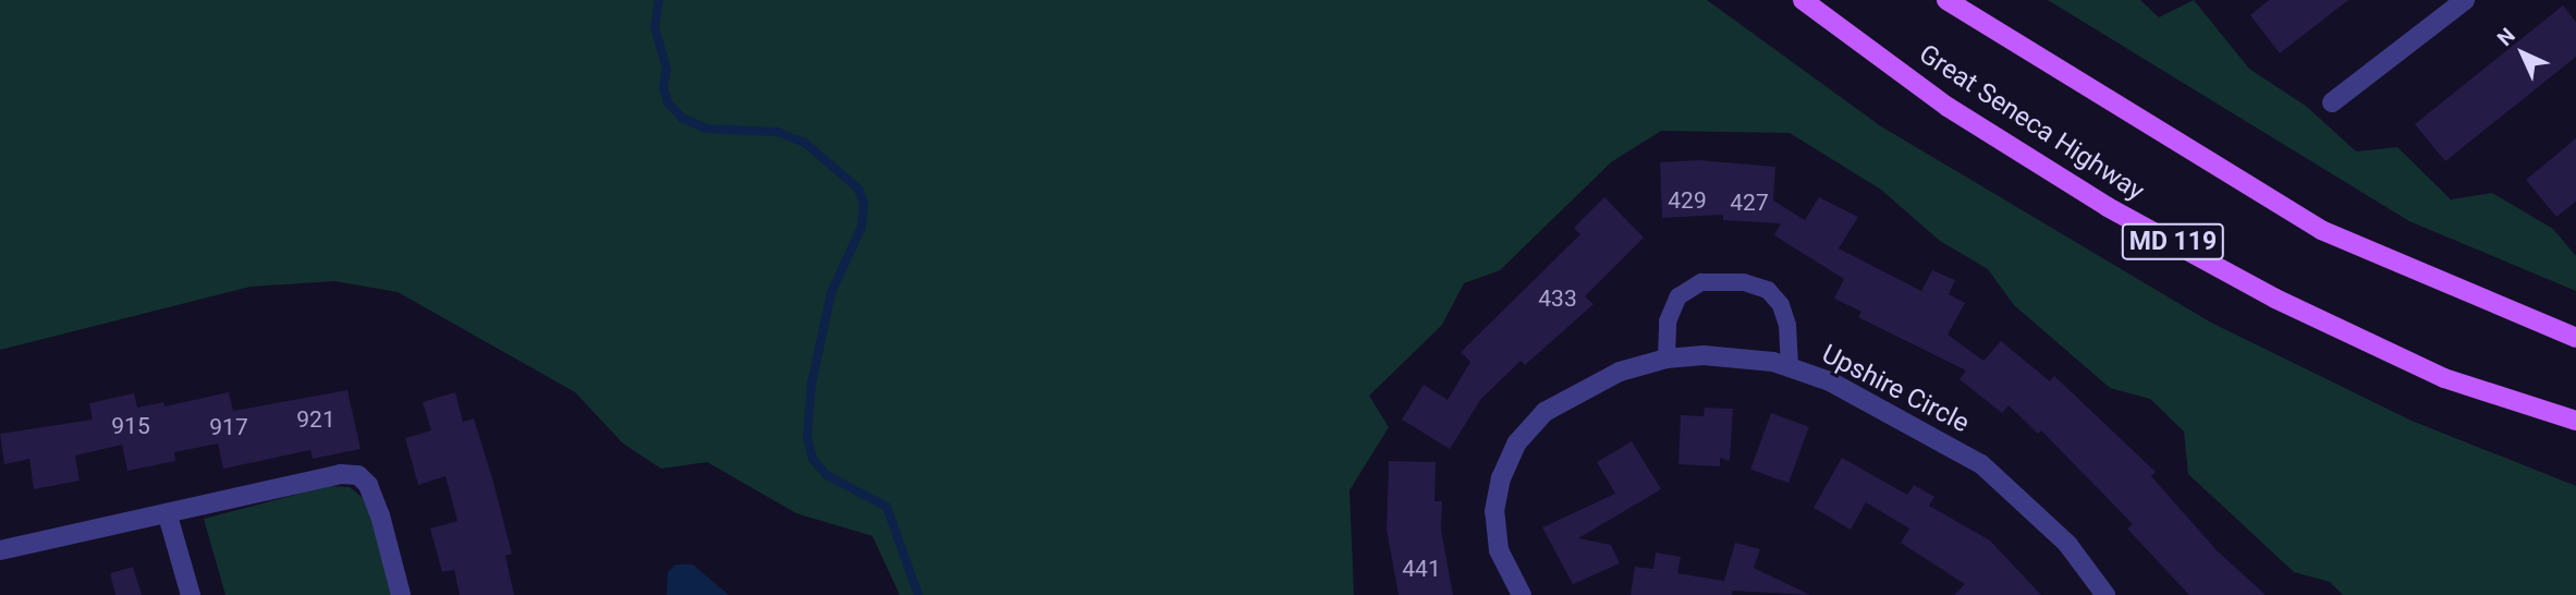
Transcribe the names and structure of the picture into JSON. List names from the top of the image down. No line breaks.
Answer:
{"streets":{"main road":["Great Seneca Highway","MD 119"],"street":["Upshire Circle"]},"house_numbers":["429","427","433","921","915","917","441"],"north":"top left"}
